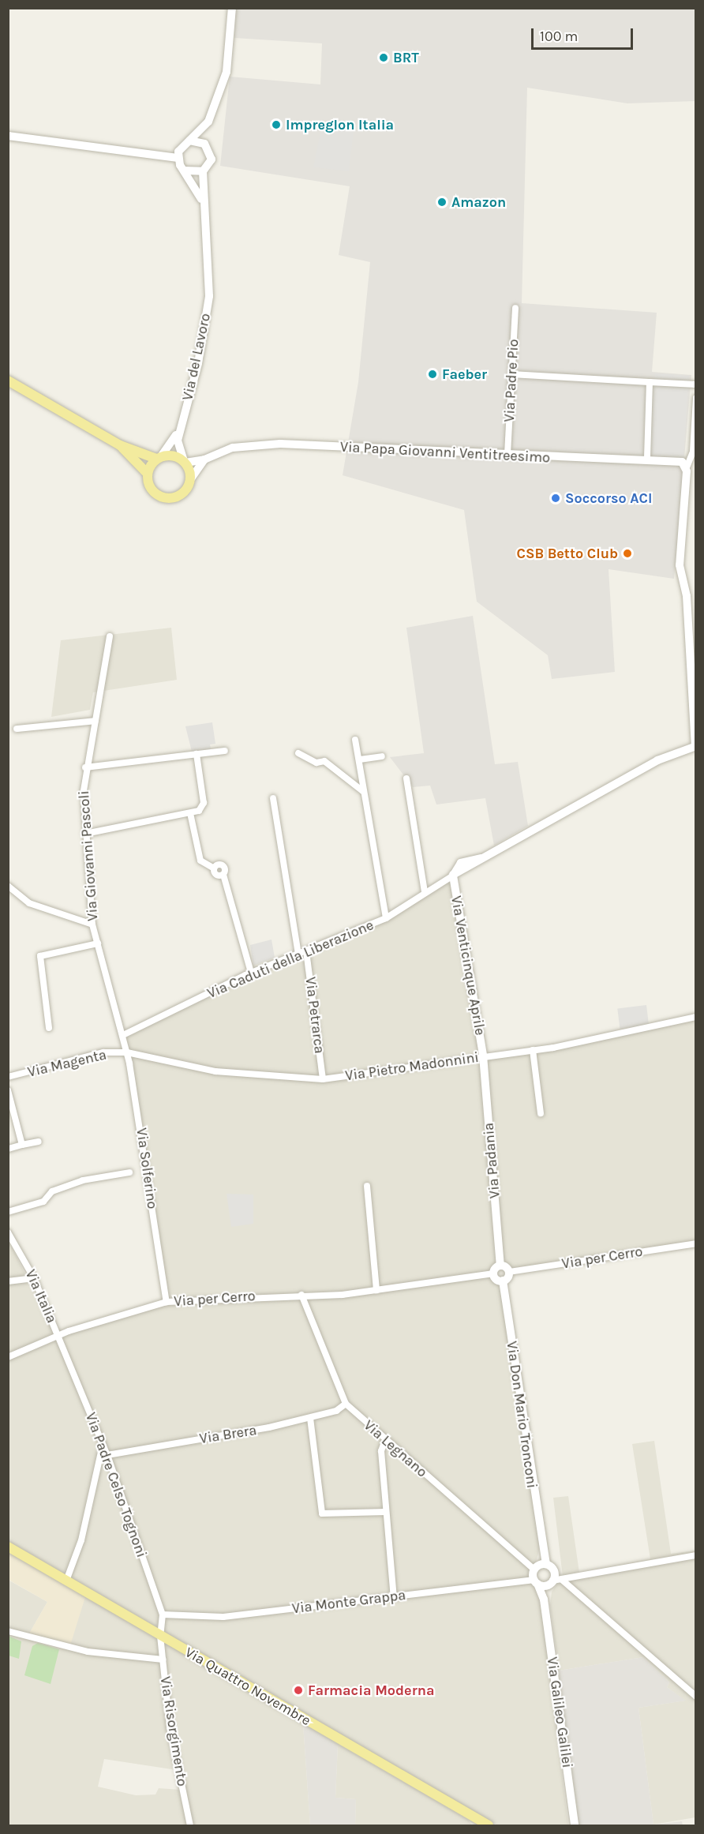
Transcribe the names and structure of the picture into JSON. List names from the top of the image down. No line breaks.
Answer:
{"streets":{"main road":["Via Quattro Novembre"],"street":["Via del Lavoro","Via Padre Pio","Via Papa Giovanni Ventitreesimo","Via Giovanni Pascoli","Via Caduti della Liberazione","Via Venticinque Aprile","Via Petrarca","Via Magenta","Via Pietro Madonnini","Via Padania","Via Solferino","Via per Cerro","Via Italia","Via Don Mario Tronconi","Via Brera","Via Legnano","Via Padre Celso Tognoni","Via Monte Grappa","Via Galileo Galilei","Via Risorgimento"]},"crossings":[["Via del Lavoro","Via Papa Giovanni Ventitreesimo"],["Via Padre Pio","Via Papa Giovanni Ventitreesimo"],["Via Giovanni Pascoli","Via Caduti della Liberazione"],["Via Giovanni Pascoli","Via Solferino"],["Via Caduti della Liberazione","Via Venticinque Aprile"],["Via Caduti della Liberazione","Via Petrarca"],["Via Caduti della Liberazione","Via Solferino"],["Via Venticinque Aprile","Via Pietro Madonnini"],["Via Venticinque Aprile","Via Padania"],["Via Petrarca","Via Pietro Madonnini"],["Via Magenta","Via Pietro Madonnini"],["Via Magenta","Via Solferino"],["Via Pietro Madonnini","Via Padania"],["Via Pietro Madonnini","Via Solferino"],["Via Solferino","Via per Cerro"],["Via per Cerro","Via Italia"],["Via per Cerro","Via Legnano"],["Via per Cerro","Via Padre Celso Tognoni"],["Via Italia","Via Padre Celso Tognoni"],["Via Don Mario Tronconi","Via Legnano"],["Via Brera","Via Legnano"],["Via Brera","Via Padre Celso Tognoni"],["Via Padre Celso Tognoni","Via Monte Grappa"],["Via Padre Celso Tognoni","Via Quattro Novembre"],["Via Padre Celso Tognoni","Via Risorgimento"],["Via Monte Grappa","Via Galileo Galilei"],["Via Quattro Novembre","Via Risorgimento"]],"places":["BRT","Impreglon Italia","Amazon","Faeber","Soccorso ACI","CSB Betto Club","Farmacia Moderna"],"scale_bar":"100 m"}
